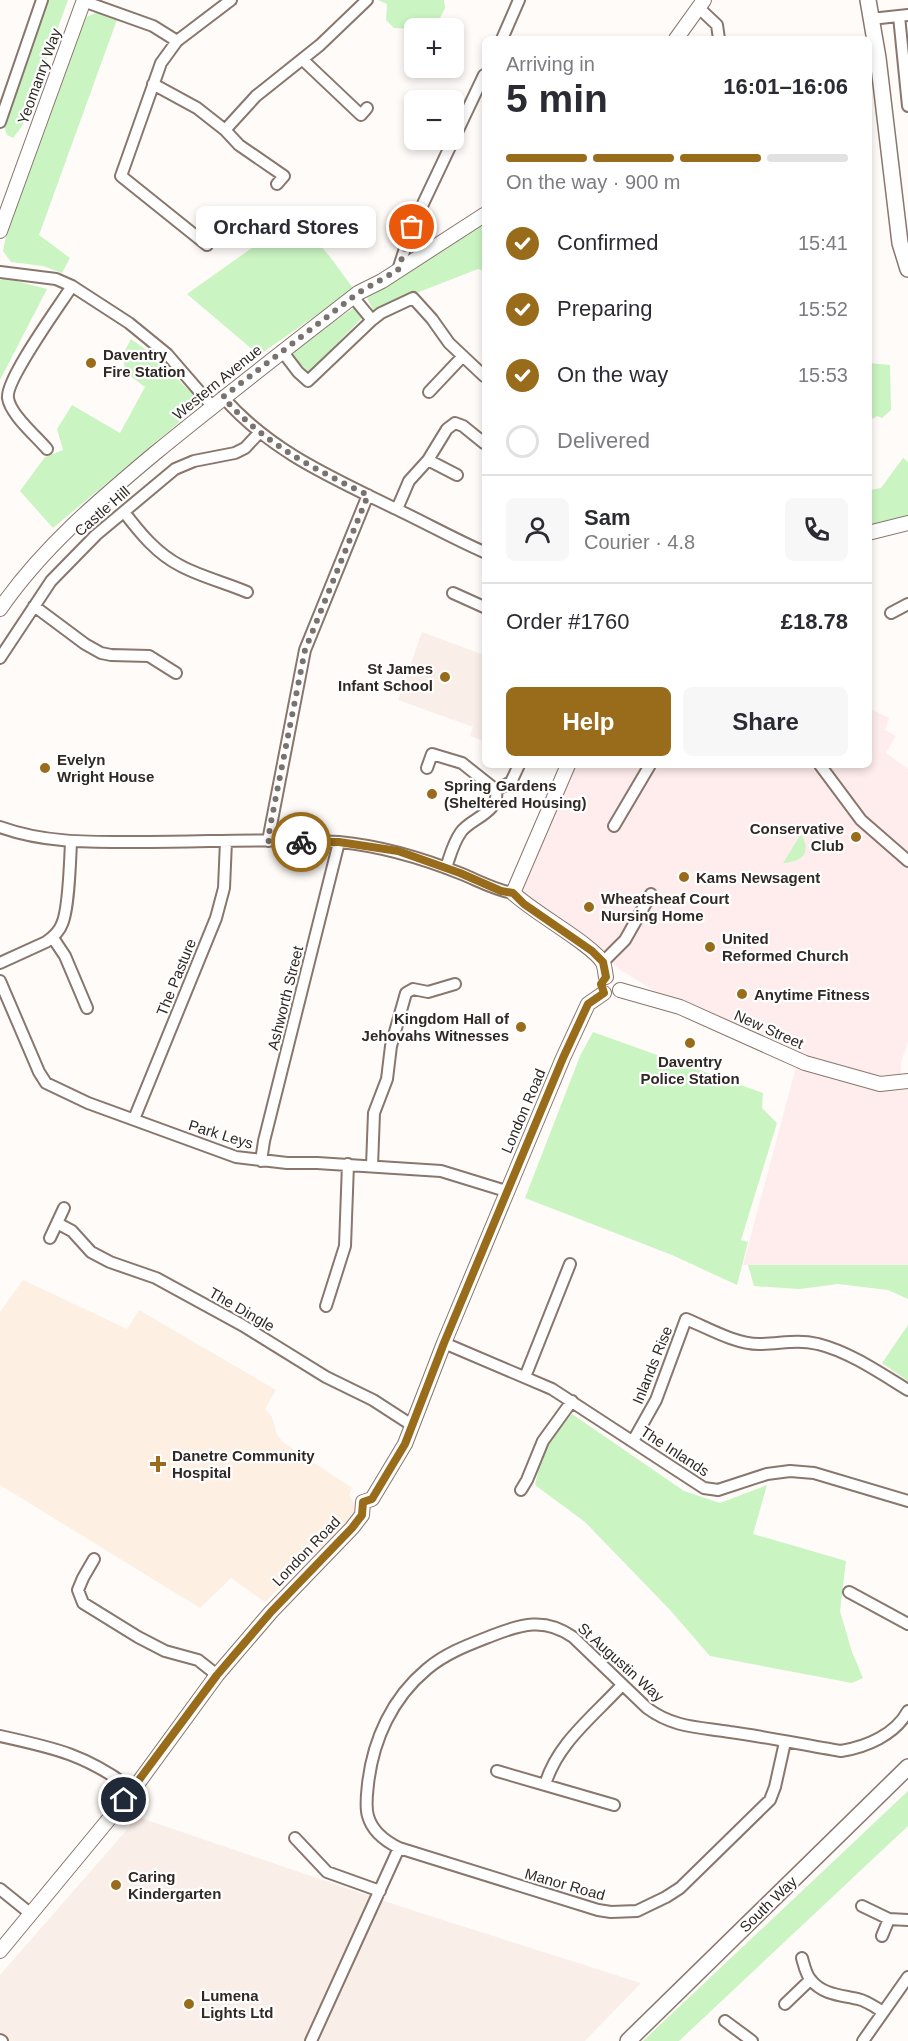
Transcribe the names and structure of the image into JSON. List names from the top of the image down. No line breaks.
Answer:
{"streets":{"main road":["Yeomanry Way","Western Avenue","New Street","London Road","South Way"],"street":["Castle Hill","The Pasture","Ashworth Street","Park Leys","The Dingle","Inlands Rise","The Inlands","St Augustin Way","Manor Road"]},"crossings":[["The Pasture","Park Leys"],["Ashworth Street","Park Leys"],["New Street","London Road"],["London Road","Park Leys"],["London Road","The Dingle"],["London Road","The Inlands"],["Inlands Rise","The Inlands"],["St Augustin Way","Manor Road"]],"places":{"other":["Orchard Stores","Daventry Fire Station","St James Infant School","Evelyn Wright House","Spring Gardens (Sheltered Housing)","Conservative Club","Kams Newsagent","Wheatsheaf Court Nursing Home","United Reformed Church","Anytime Fitness","Kingdom Hall of Jehovahs Witnesses","Daventry Police Station","Caring Kindergarten","Lumena Lights Ltd"],"health":["Danetre Community Hospital"]},"page":{"map_buttons":["+","−"],"heading":["5 min","Arriving in","16:01–16:06"],"panel":["Sam","Courier · 4.8","Order #1760","£18.78"],"bar":"On the way · 900 m","bubble":"Orchard Stores","list":[["Confirmed","15:41"],["Preparing","15:52"],["On the way","15:53"],"Delivered"],"buttons":["Help","Share"]}}
